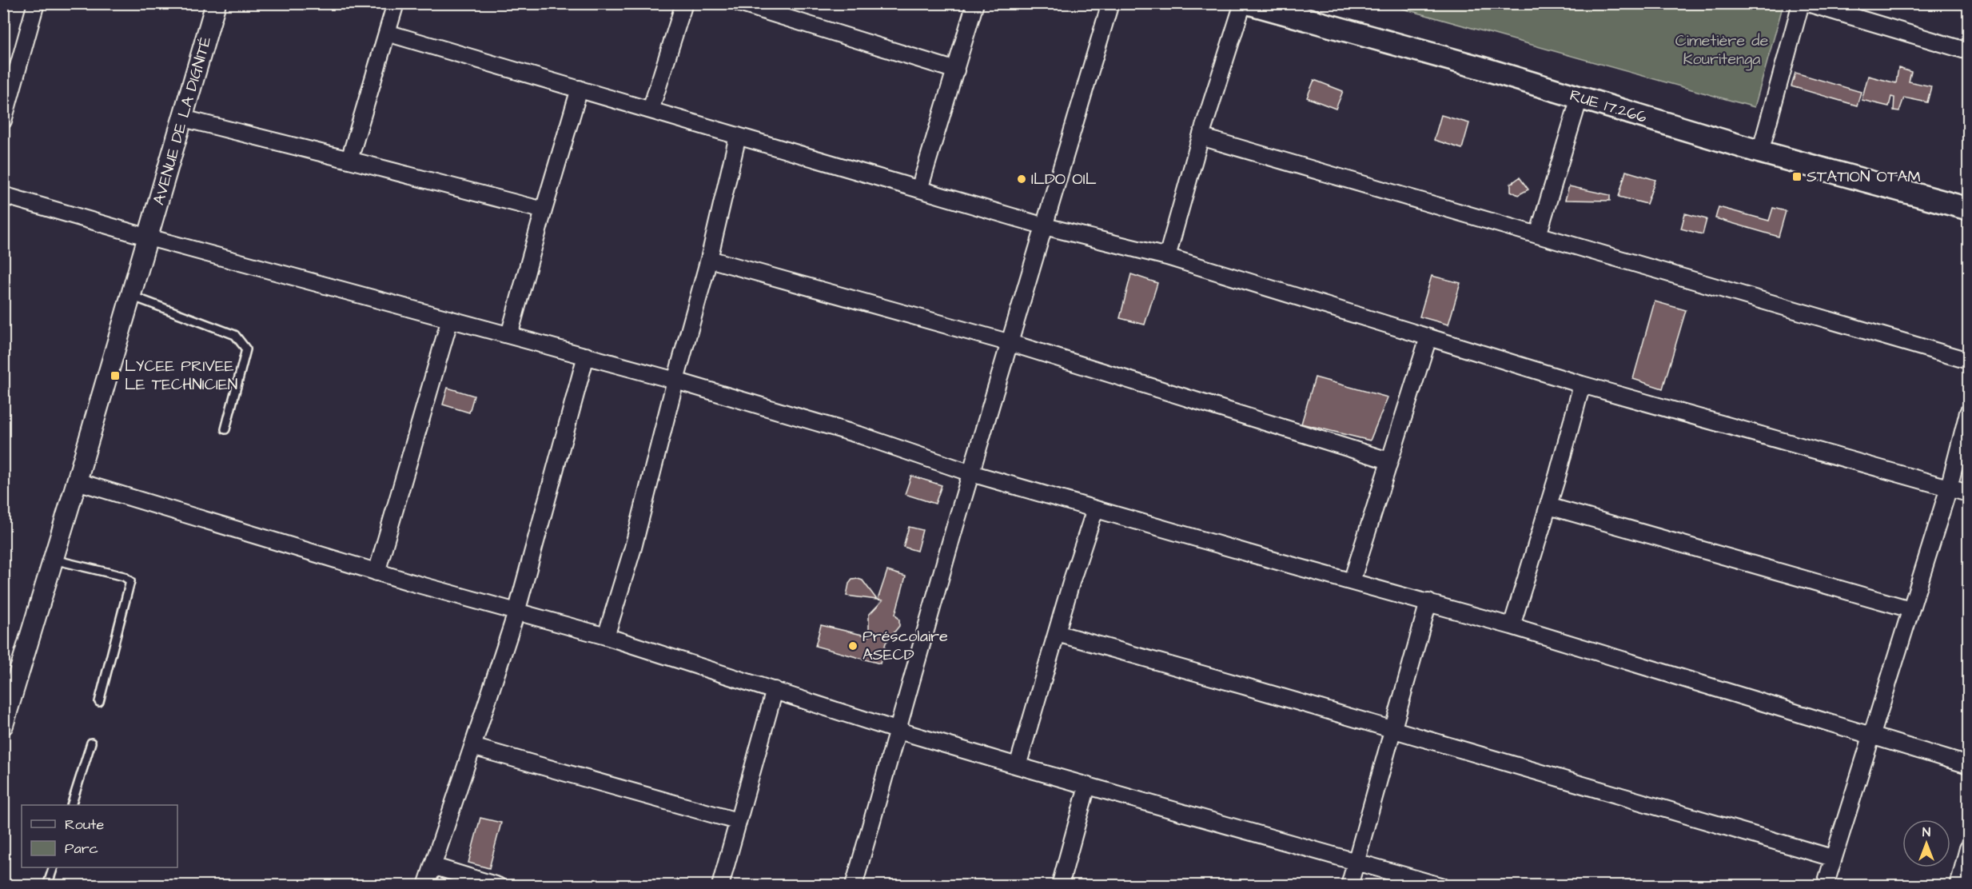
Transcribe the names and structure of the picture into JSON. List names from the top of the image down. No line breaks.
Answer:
{"streets":{"main road":["RUE 17.266"],"street":["AVENUE DE LA DIGNITÉ"]},"parks":["Cimetière de Kouritenga"],"places":{"transit":["STATION OTAM","LYCEE PRIVEE LE TECHNICIEN"],"other":["ILDO OIL","Préscolaire ASECD"]},"legend":["Route","Parc"],"north":"top"}
